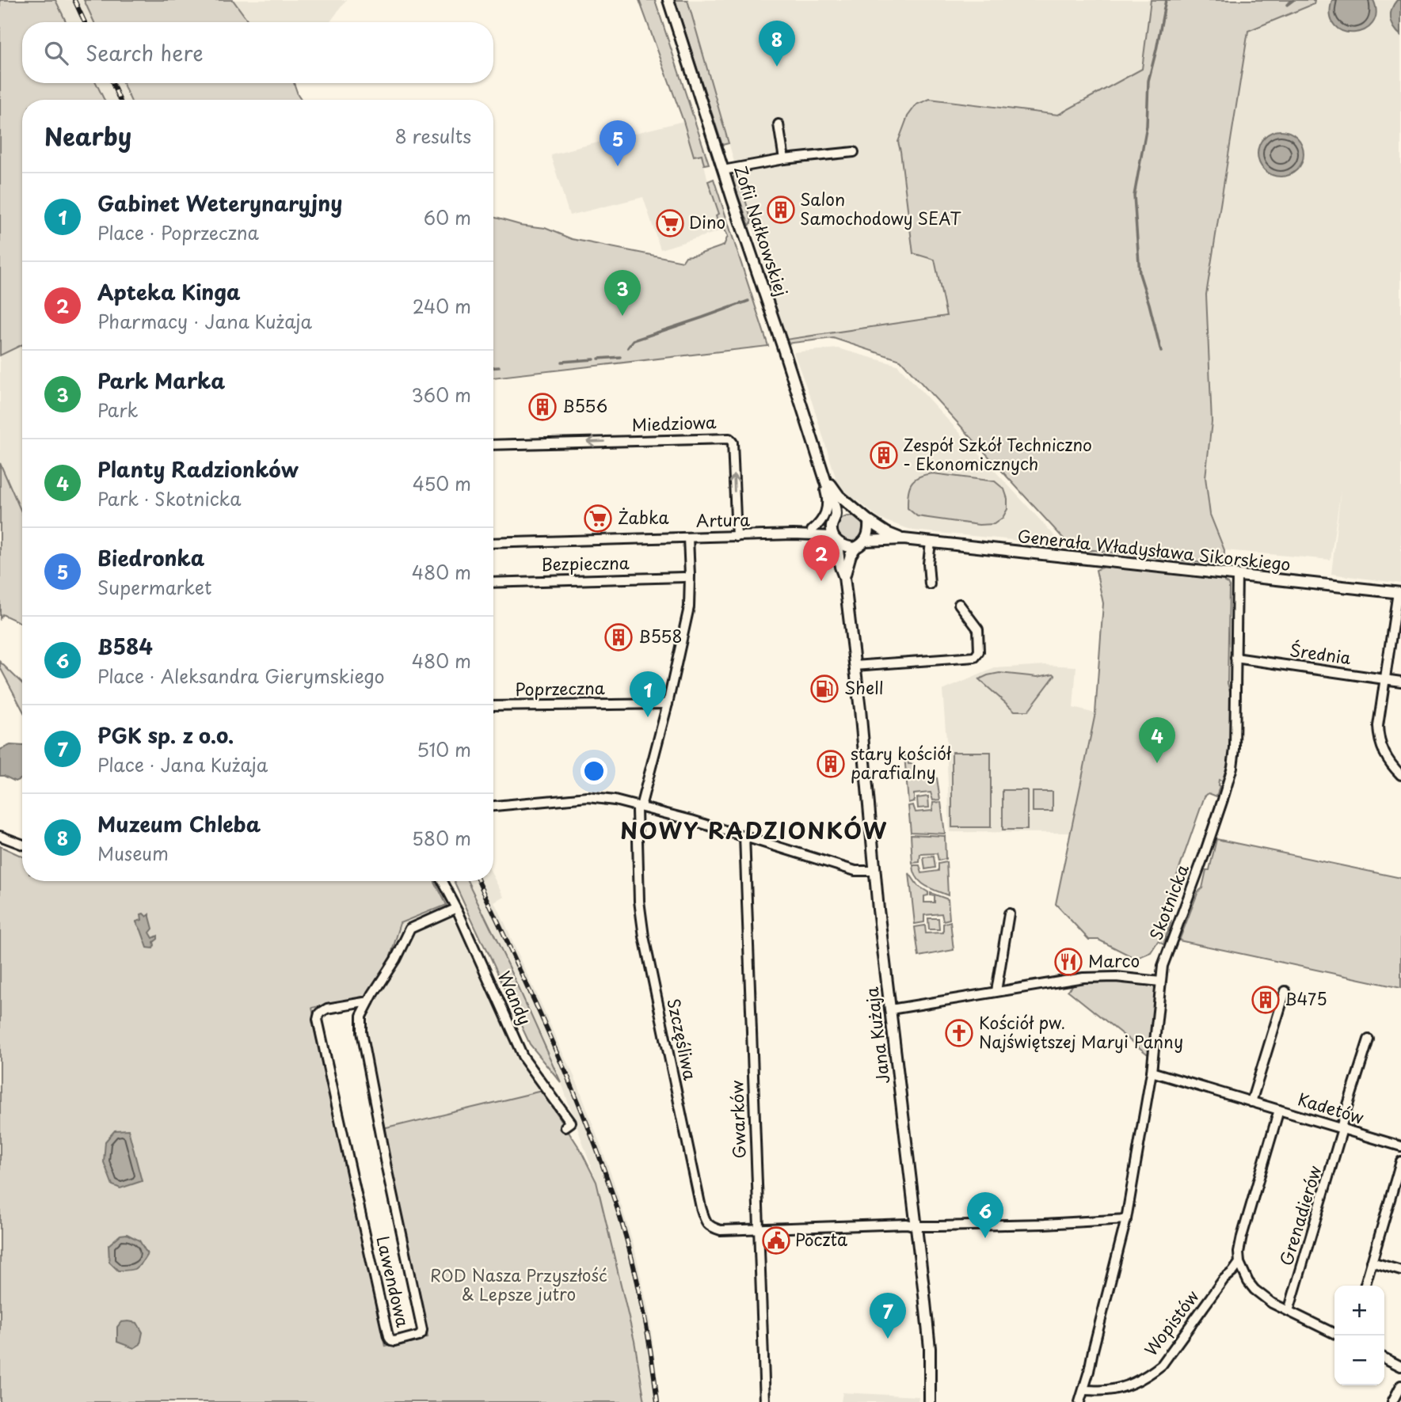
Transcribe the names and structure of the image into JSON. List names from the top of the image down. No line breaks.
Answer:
{"streets":{"street":["Zofii Nałkowskiej","Miedziowa","Artura","Generała Władysława Sikorskiego","Bezpieczna","Średnia","Poprzeczna","Skotnicka","Wandy","Jana Kużaja","Szczęśliwa","Kadetów","Gwarków","Grenadierów","Lawendowa","Wopistów"]},"crossings":[["Miedziowa","Artura"],["Artura","Jana Kużaja"],["Artura","Szczęśliwa"],["Generała Władysława Sikorskiego","Skotnicka"],["Średnia","Skotnicka"],["Poprzeczna","Szczęśliwa"],["Skotnicka","Szczęśliwa"],["Skotnicka","Kadetów"],["Skotnicka","Wopistów"],["Wandy","Lawendowa"],["Jana Kużaja","Szczęśliwa"],["Szczęśliwa","Gwarków"],["Kadetów","Grenadierów"]],"districts":["NOWY RADZIONKÓW"],"parks":["ROD Nasza Przyszłość & Lepsze jutro"],"places":{"building":["Salon Samochodowy SEAT","B556","Zespół Szkół Techniczno - Ekonomicznych","B558","stary kościół parafialny","B475"],"supermarket":["Dino","Żabka"],"fuel station":["Shell"],"restaurant":["Marco"],"church":["Kościół pw. Najświętszej Maryi Panny"],"public building":["Poczta"]},"page":{"pins":["8","5","3","2","1","4","6","7"],"search":"Search here","heading":["Nearby","8 results"],"list":[{"mark":"1","name":"Gabinet Weterynaryjny","note":"Place · Poprzeczna","value":"60 m"},{"mark":"2","name":"Apteka Kinga","note":"Pharmacy · Jana Kużaja","value":"240 m"},{"mark":"3","name":"Park Marka","note":"Park","value":"360 m"},{"mark":"4","name":"Planty Radzionków","note":"Park · Skotnicka","value":"450 m"},{"mark":"5","name":"Biedronka","note":"Supermarket","value":"480 m"},{"mark":"6","name":"B584","note":"Place · Aleksandra Gierymskiego","value":"480 m"},{"mark":"7","name":"PGK sp. z o.o.","note":"Place · Jana Kużaja","value":"510 m"},{"mark":"8","name":"Muzeum Chleba","note":"Museum","value":"580 m"}],"map_buttons":["+","−"]}}
